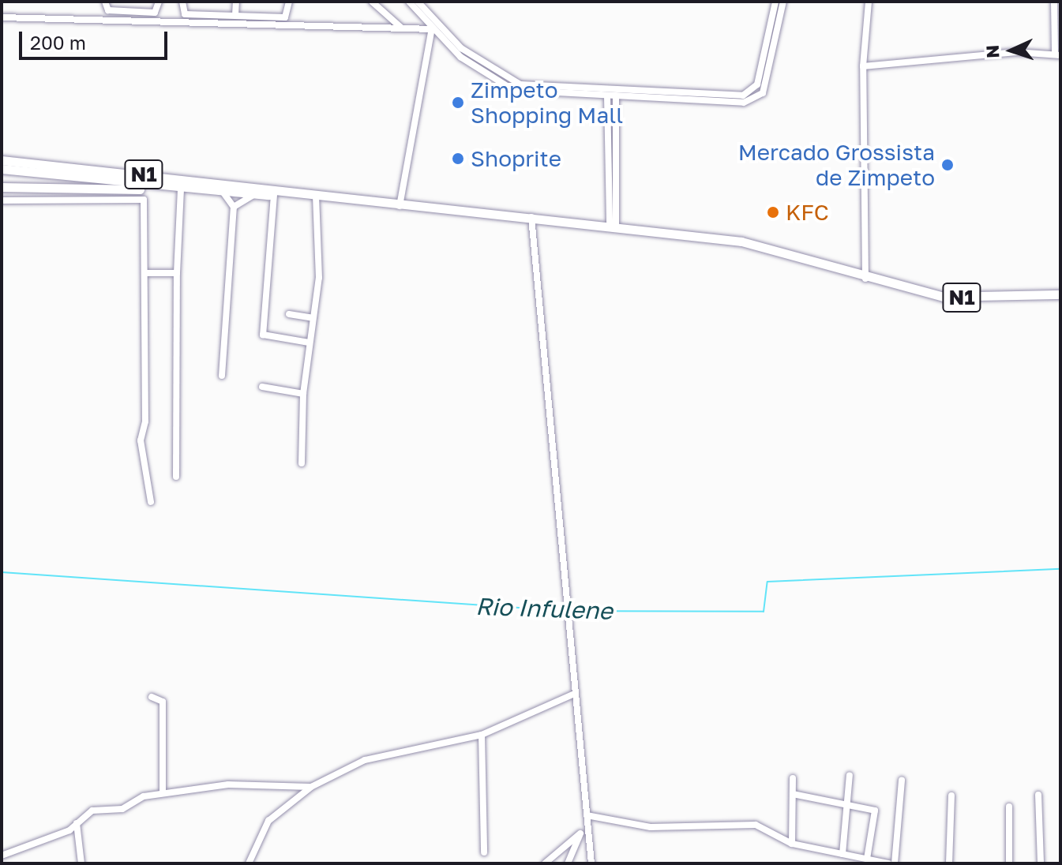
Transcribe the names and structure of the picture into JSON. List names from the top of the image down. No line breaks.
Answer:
{"streets":{"highway":["N1"]},"water":["Rio Infulene"],"places":["Zimpeto Shopping Mall","Shoprite","Mercado Grossista de Zimpeto","KFC"],"scale_bar":"200 m","north":"left"}
